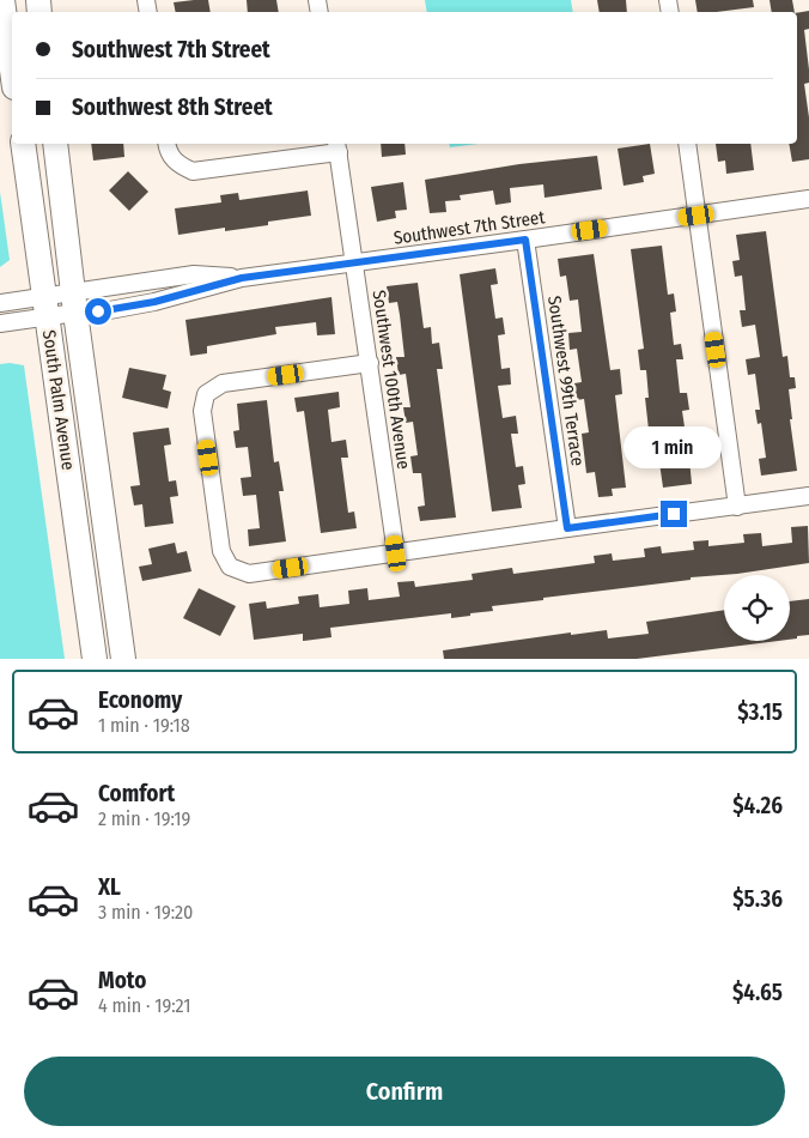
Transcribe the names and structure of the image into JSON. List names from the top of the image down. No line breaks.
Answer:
{"streets":{"main road":["South Palm Avenue"],"street":["Southwest 7th Street","Southwest 100th Avenue","Southwest 99th Terrace"]},"crossings":[["Southwest 7th Street","Southwest 100th Avenue"],["Southwest 7th Street","Southwest 99th Terrace"],["Southwest 7th Street","South Palm Avenue"]],"page":{"banner":["Southwest 7th Street","Southwest 8th Street"],"bubble":"1 min","list":[{"name":"Economy","note":"1 min · 19:18","value":"$3.15"},{"name":"Comfort","note":"2 min · 19:19","value":"$4.26"},{"name":"XL","note":"3 min · 19:20","value":"$5.36"},{"name":"Moto","note":"4 min · 19:21","value":"$4.65"}],"buttons":"Confirm"}}
